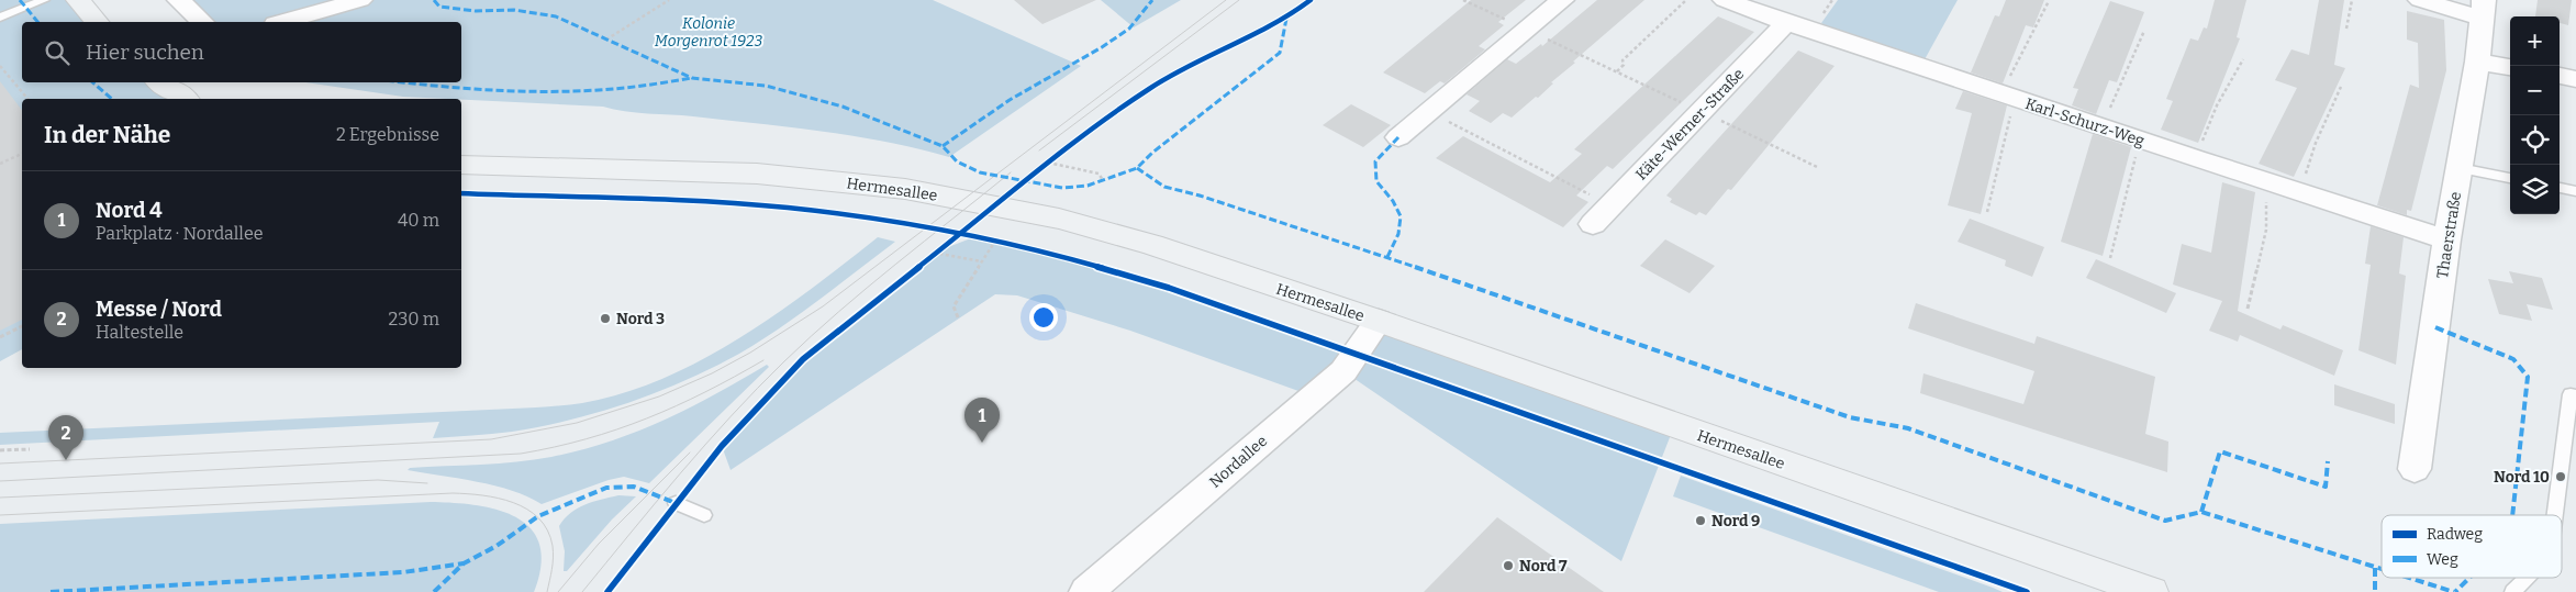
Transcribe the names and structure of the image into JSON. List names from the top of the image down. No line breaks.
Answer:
{"streets":{"main road":["Hermesallee"],"street":["Karl-Schurz-Weg","Käte-Werner-Straße","Thaerstraße","Nordallee"]},"crossings":[["Karl-Schurz-Weg","Käte-Werner-Straße"],["Karl-Schurz-Weg","Thaerstraße"],["Hermesallee","Nordallee"]],"parks":["Kolonie Morgenrot 1923"],"places":["Nord 3","Nord 10","Nord 9","Nord 7"],"legend":["Radweg","Weg"],"page":{"map_buttons":["+","−"],"search":"Hier suchen","heading":["In der Nähe","2 Ergebnisse"],"list":[{"mark":"1","name":"Nord 4","note":"Parkplatz · Nordallee","value":"40 m"},{"mark":"2","name":"Messe / Nord","note":"Haltestelle","value":"230 m"}],"pins":["1","2"]}}
